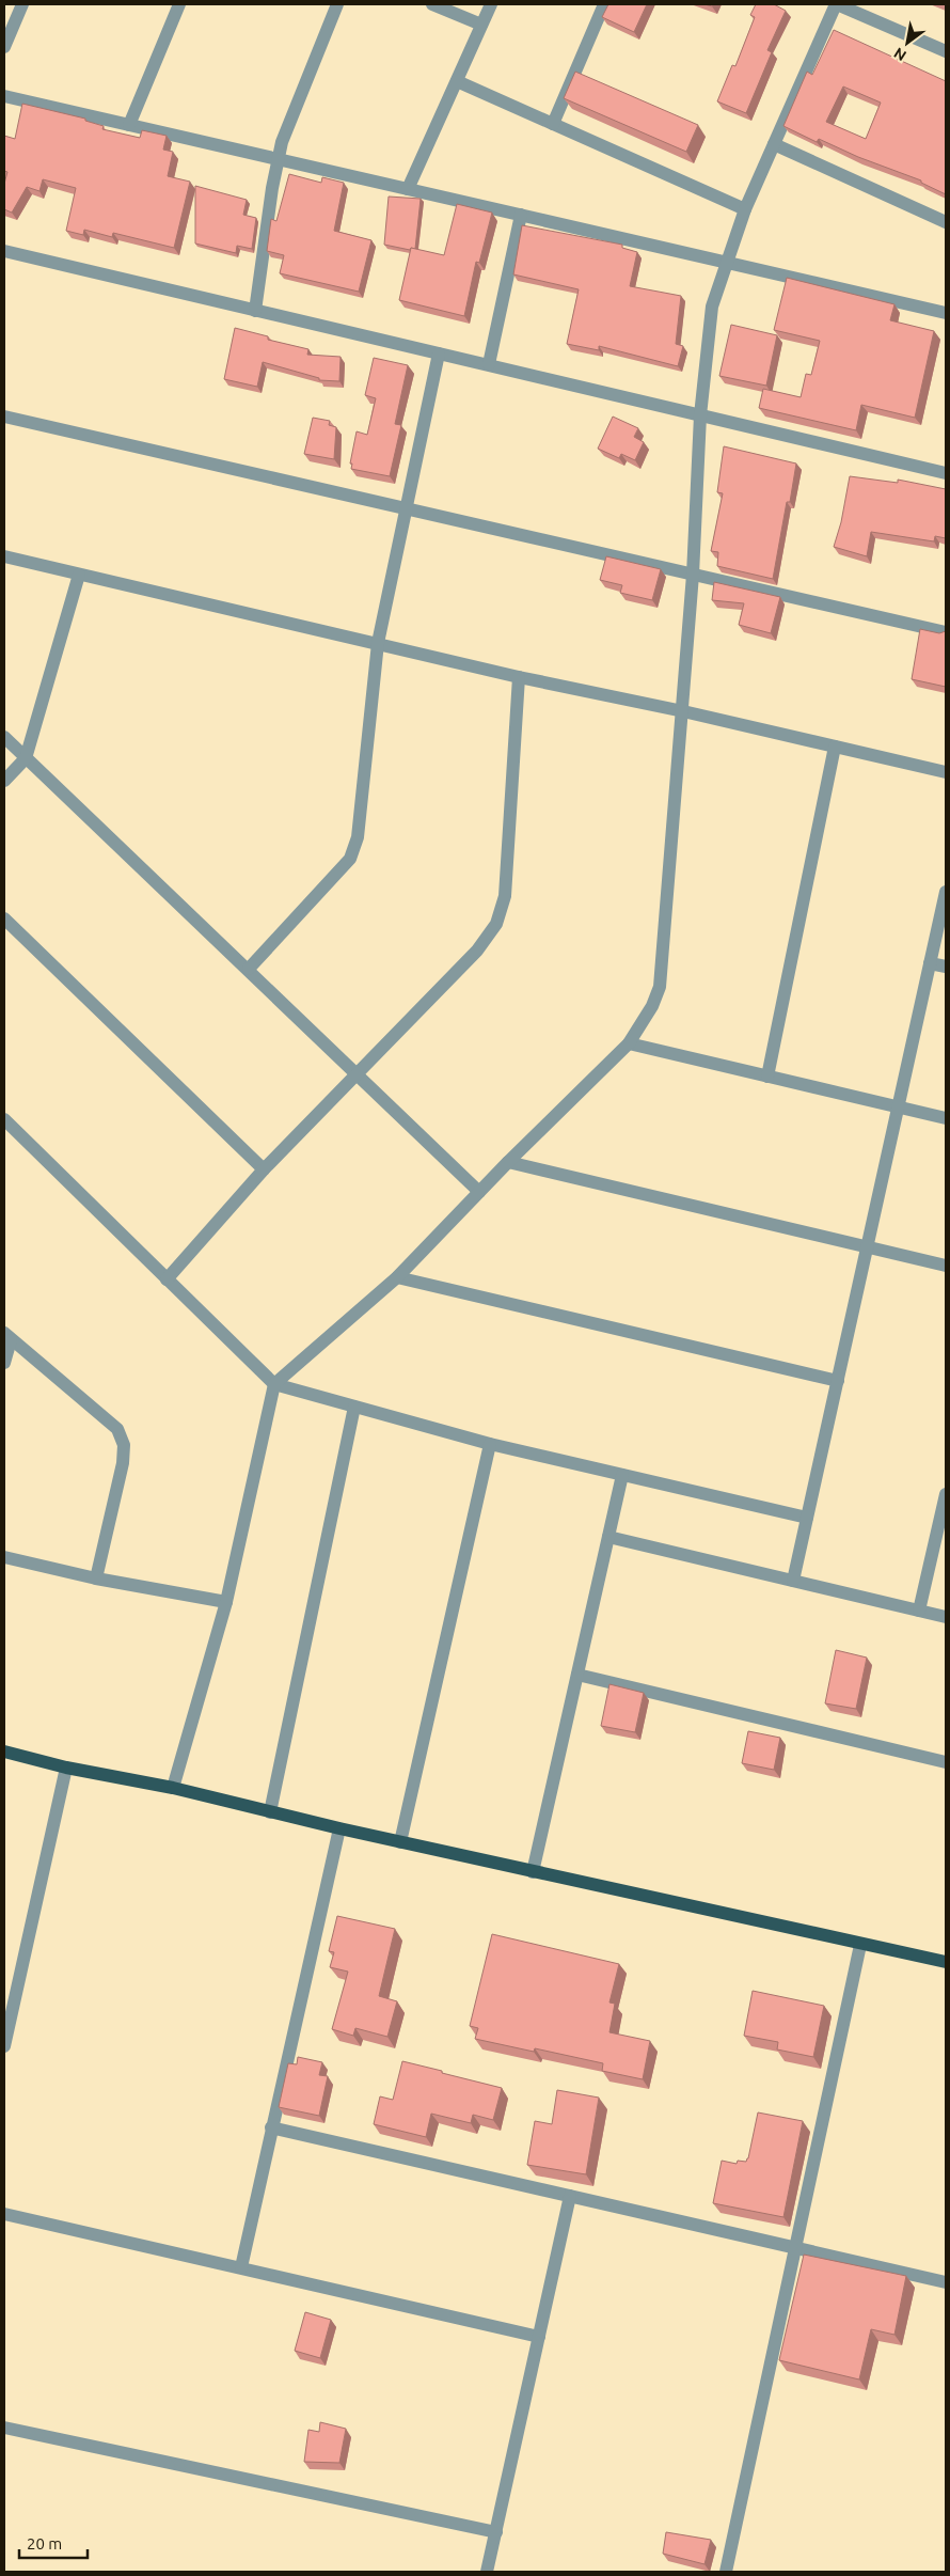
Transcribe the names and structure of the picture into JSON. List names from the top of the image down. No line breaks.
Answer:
{"scale_bar":"20 m","north":"bottom left"}
